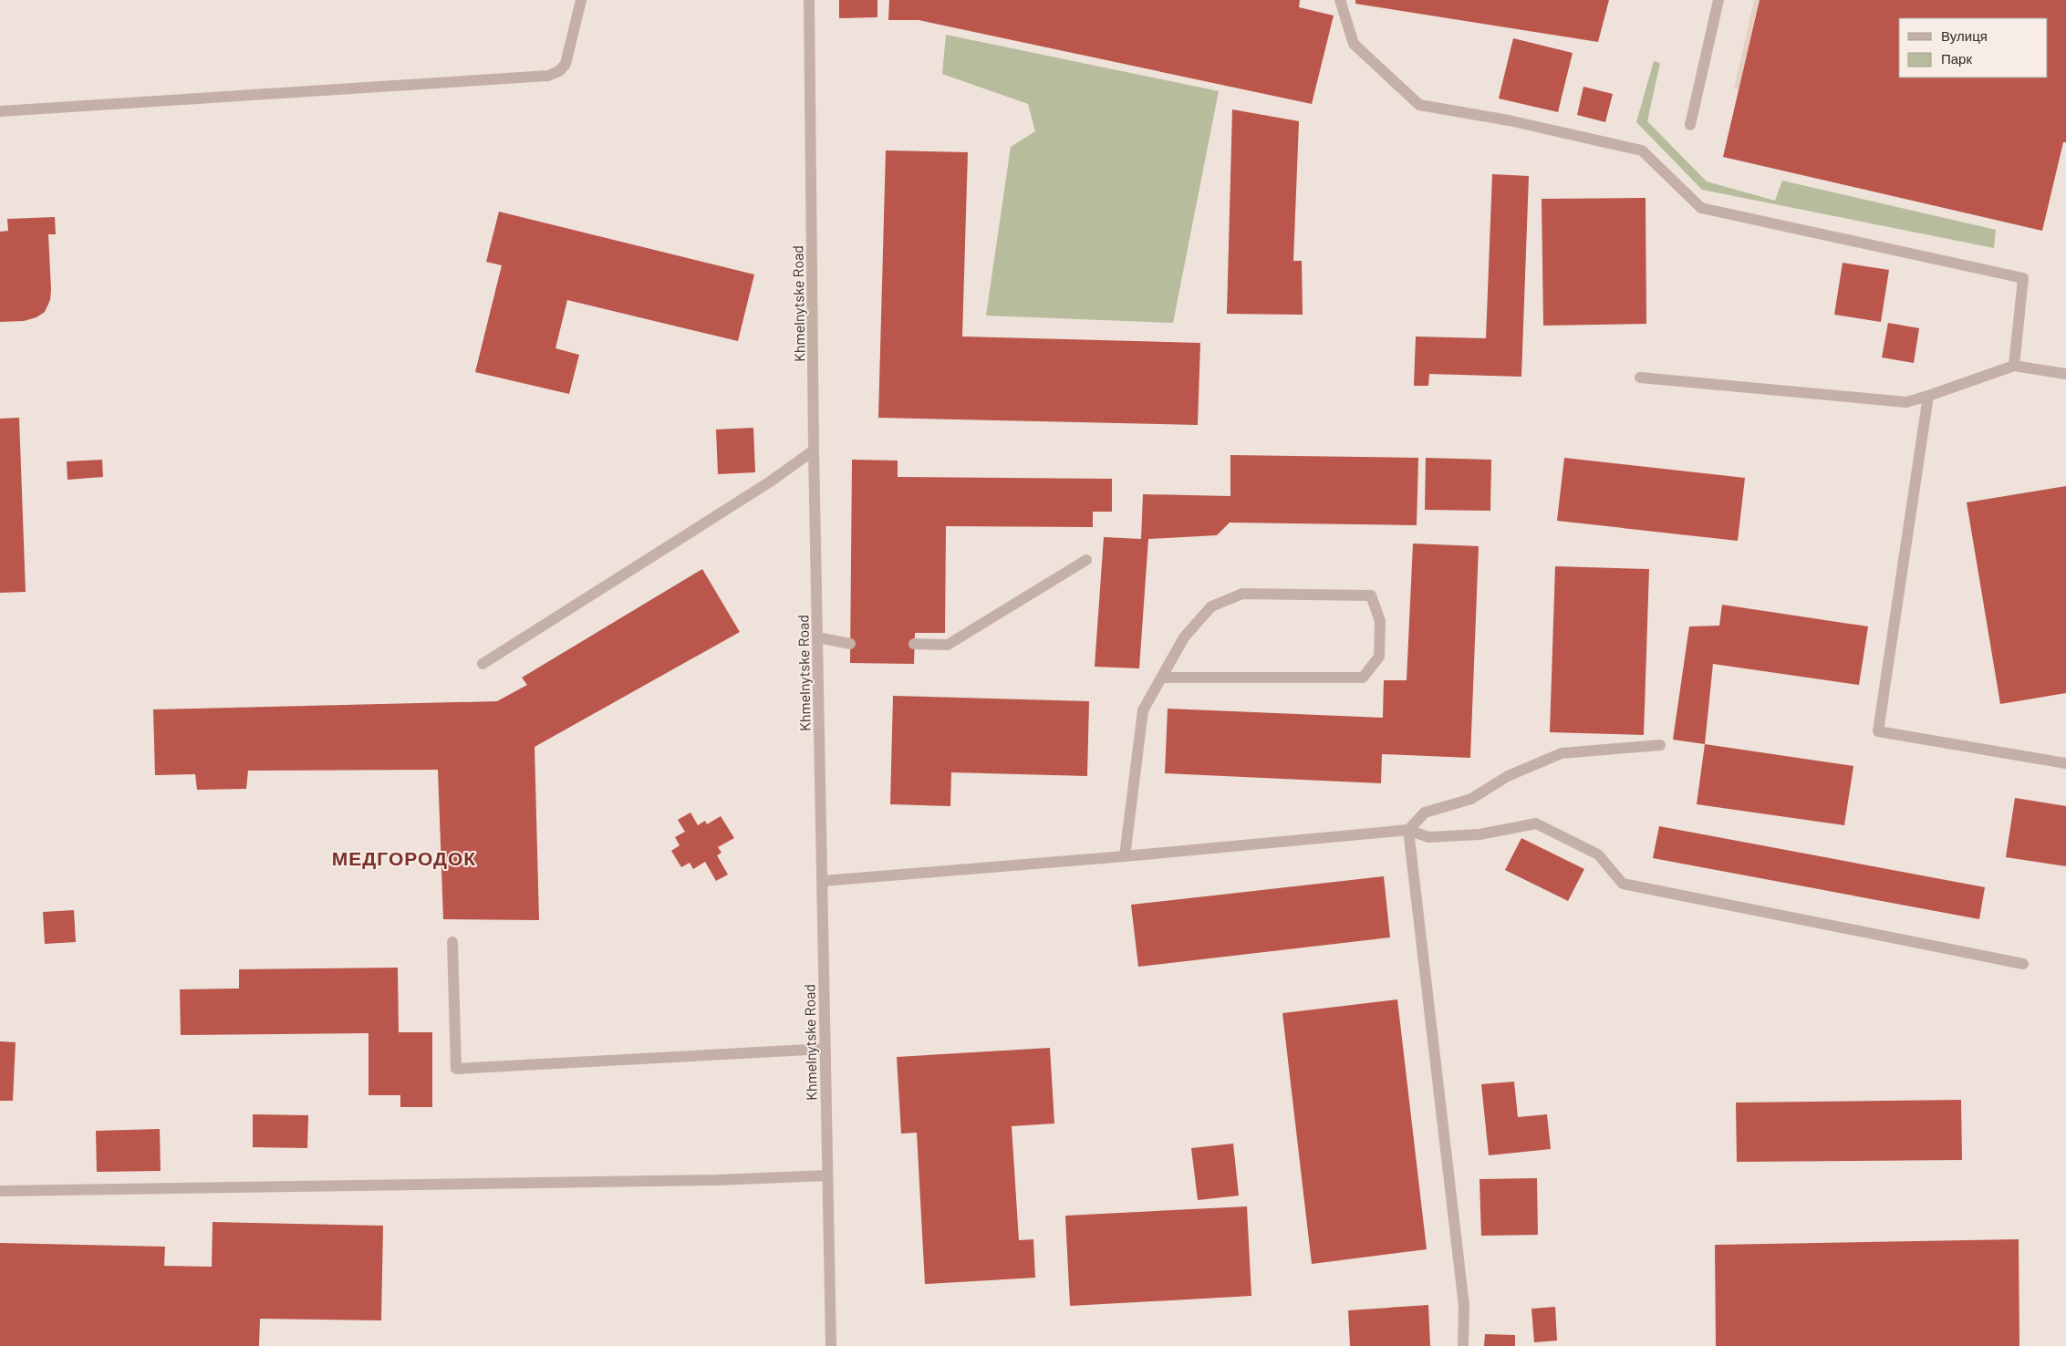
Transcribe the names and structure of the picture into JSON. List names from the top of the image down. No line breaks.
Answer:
{"streets":{"street":["Khmelnytske Road"]},"districts":["МЕДГОРОДОК"],"legend":["Вулиця","Парк"]}
